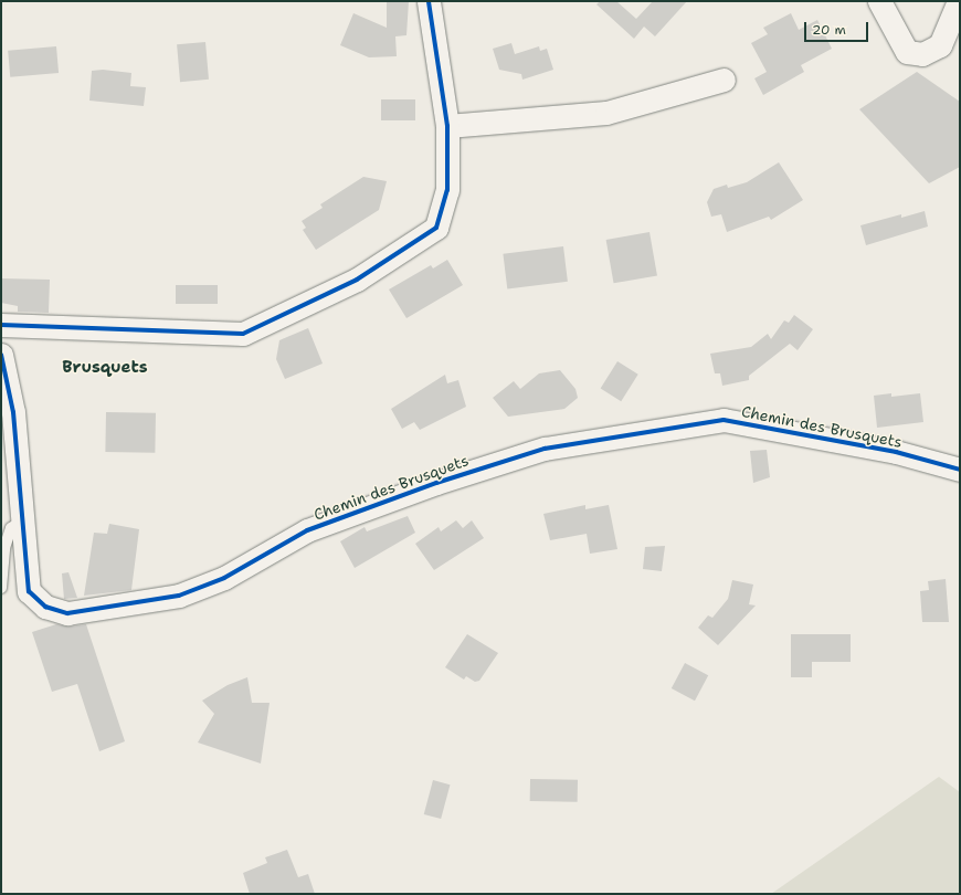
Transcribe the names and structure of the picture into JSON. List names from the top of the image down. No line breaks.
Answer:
{"streets":{"street":["Chemin des Brusquets"]},"districts":["Brusquets"],"scale_bar":"20 m"}
